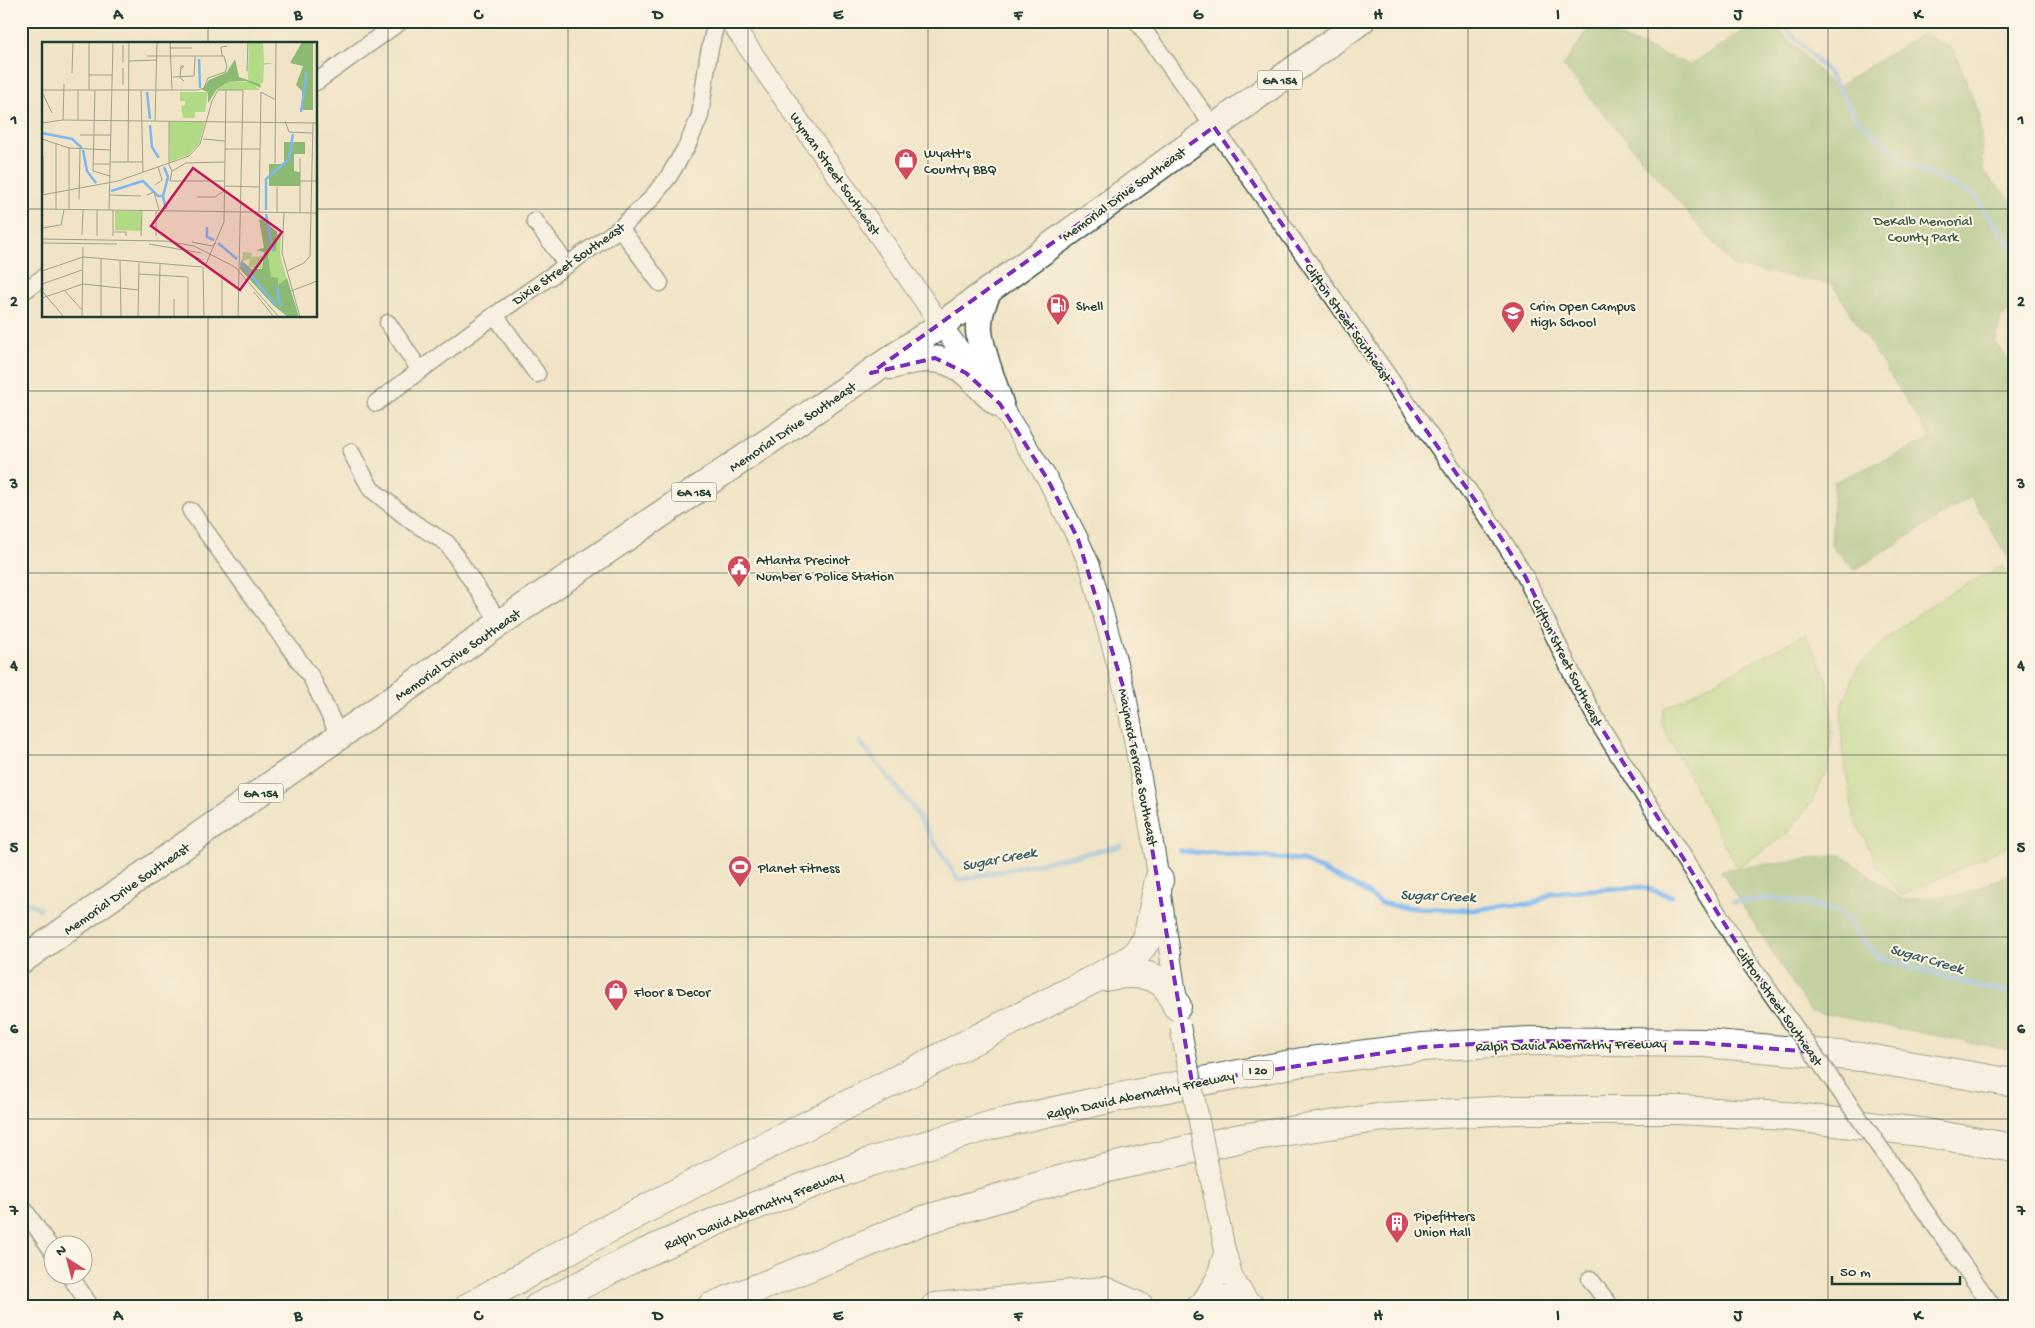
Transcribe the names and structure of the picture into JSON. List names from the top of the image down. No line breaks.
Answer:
{"streets":{"highway":["Ralph David Abernathy Freeway","I 20"],"main road":["GA 154","Memorial Drive Southeast"],"street":["Wyman Street Southeast","Dixie Street Southeast","Clifton Street Southeast","Maynard Terrace Southeast"]},"crossings":[["Wyman Street Southeast","Memorial Drive Southeast"],["Wyman Street Southeast","Maynard Terrace Southeast"],["Memorial Drive Southeast","Clifton Street Southeast"],["Memorial Drive Southeast","Maynard Terrace Southeast"]],"water":["Sugar Creek"],"parks":["DeKalb Memorial County Park"],"places":{"shop":["Wyatt's Country BBQ","Floor & Decor"],"fuel station":["Shell"],"school or university":["Crim Open Campus High School"],"public building":["Atlanta Precinct Number 6 Police Station"],"sports":["Planet Fitness"],"building":["Pipefitters Union Hall"]},"scale_bar":"50 m","north":"top left","grid":{"columns":["A","B","C","D","E","F","G","H","I","J","K"],"rows":["1","2","3","4","5","6","7"]}}
